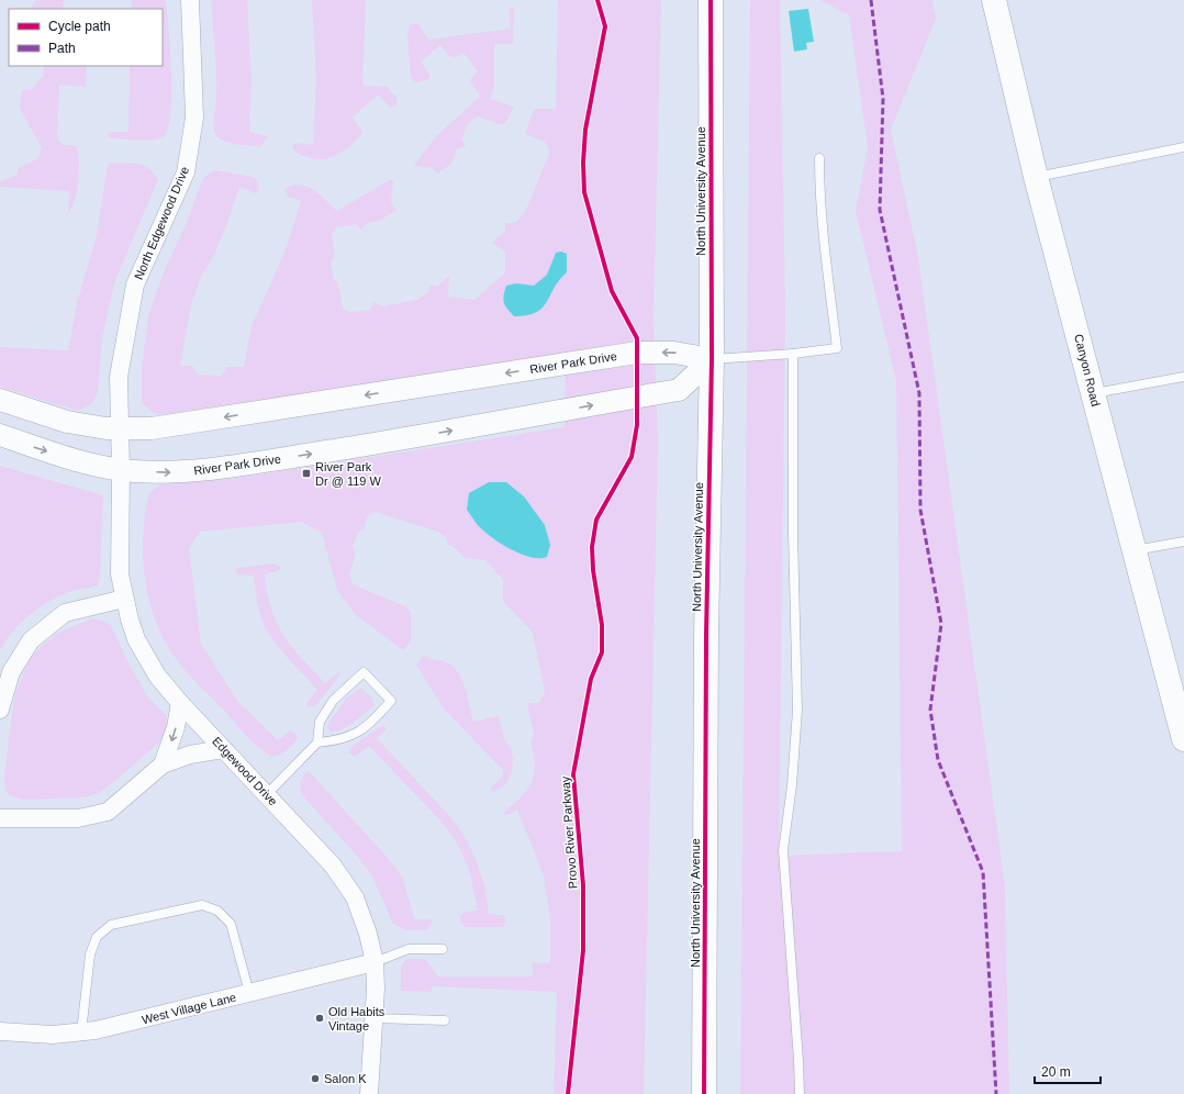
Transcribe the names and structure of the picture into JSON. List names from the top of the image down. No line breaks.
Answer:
{"streets":{"main road":["North University Avenue","Canyon Road"],"street":["North Edgewood Drive","River Park Drive","Edgewood Drive","West Village Lane"],"cycle path":["Provo River Parkway"]},"crossings":[["North University Avenue","River Park Drive"],["North Edgewood Drive","River Park Drive"],["North Edgewood Drive","Edgewood Drive"],["River Park Drive","Edgewood Drive"],["Edgewood Drive","West Village Lane"]],"places":{"transit":["River Park Dr @ 119 W"],"other":["Old Habits Vintage","Salon K"]},"legend":["Cycle path","Path"],"scale_bar":"20 m"}
